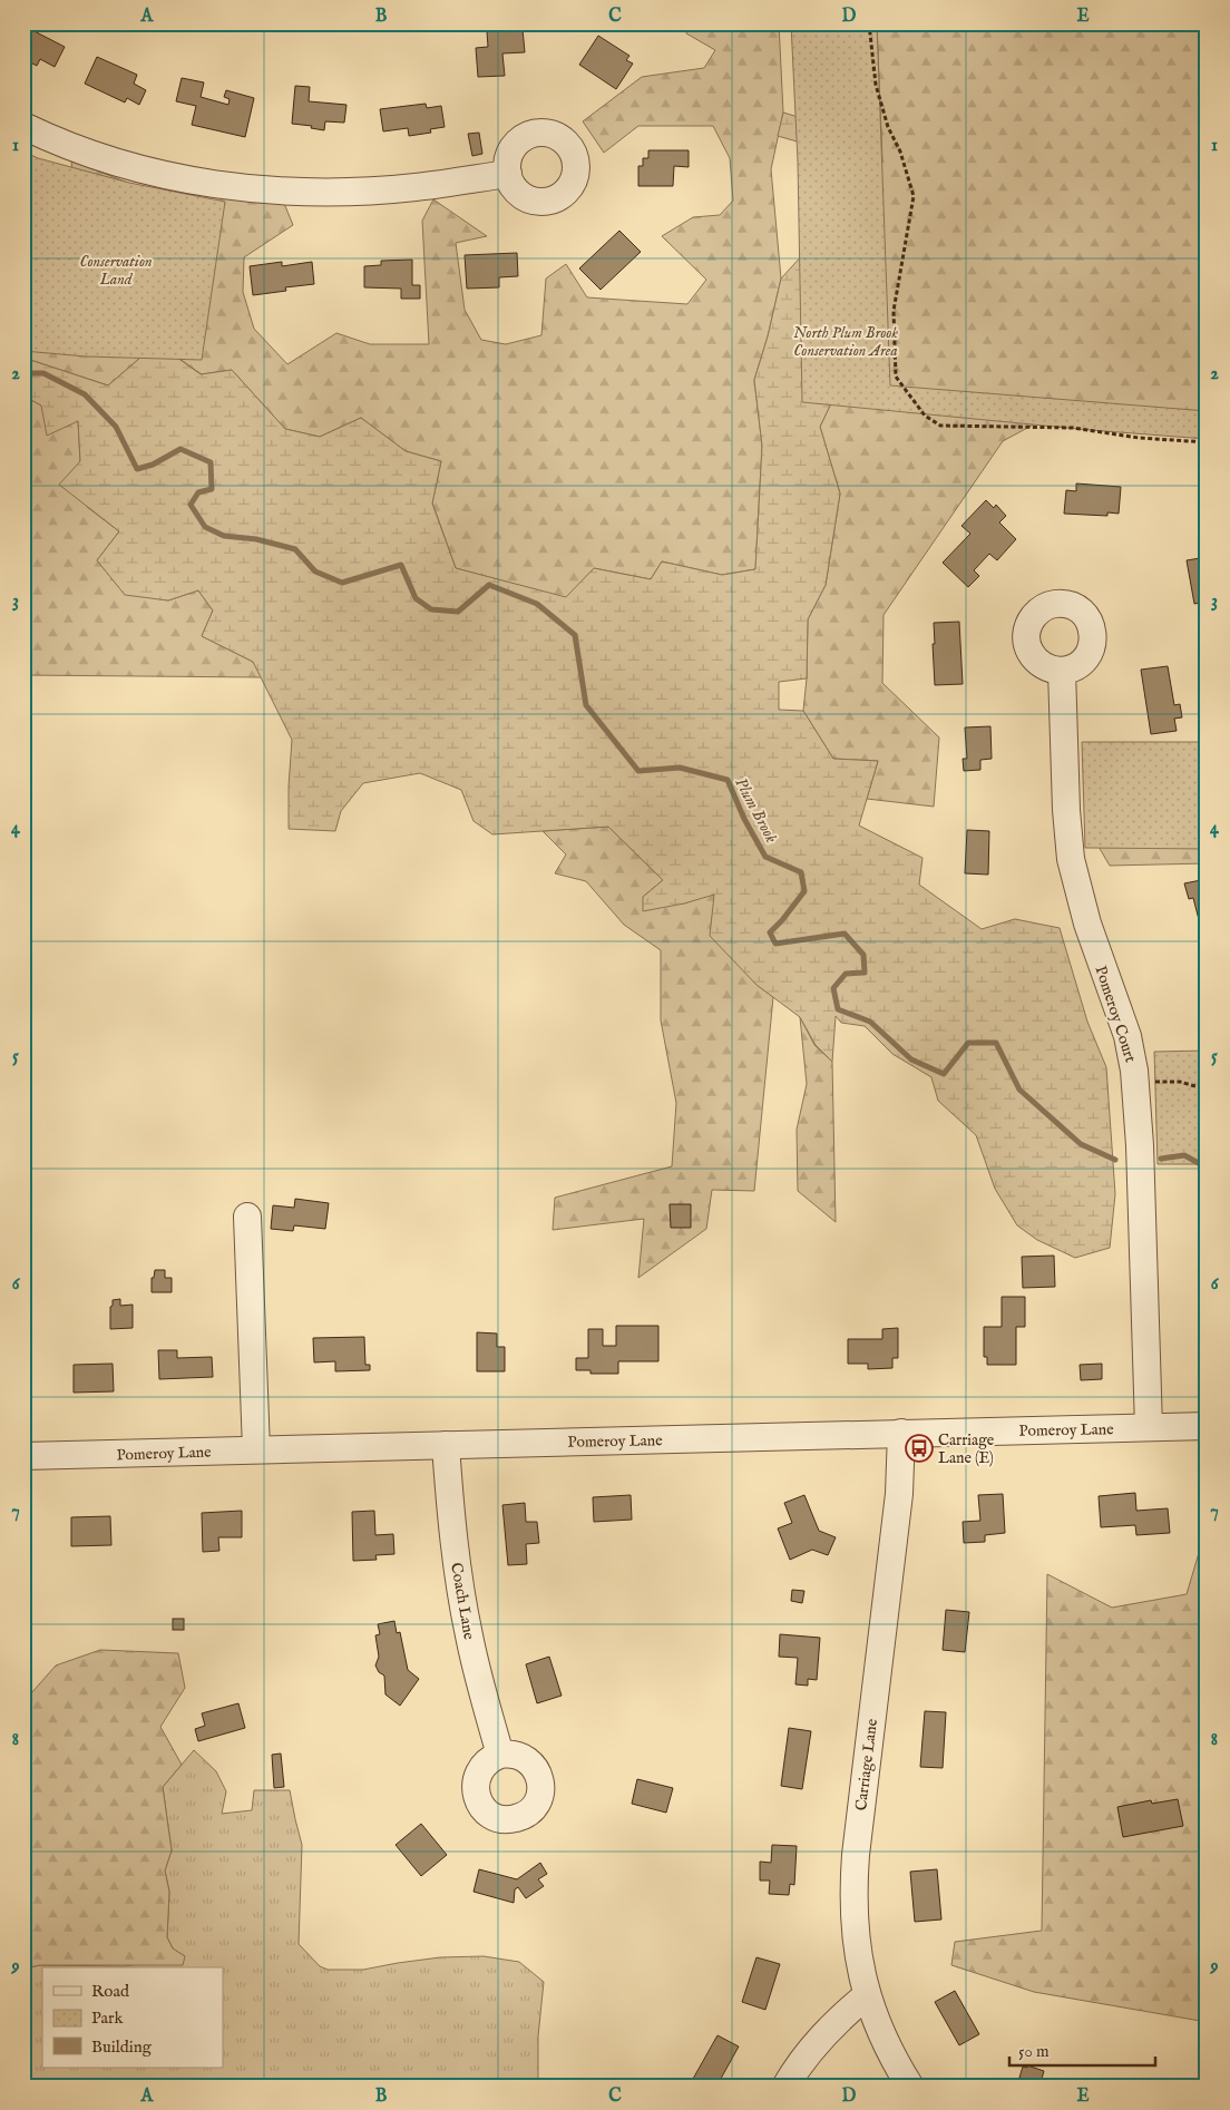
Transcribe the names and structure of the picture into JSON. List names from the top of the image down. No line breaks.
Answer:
{"streets":{"street":["Pomeroy Court","Pomeroy Lane","Coach Lane","Carriage Lane"]},"crossings":[["Pomeroy Court","Pomeroy Lane"],["Pomeroy Lane","Coach Lane"],["Pomeroy Lane","Carriage Lane"]],"water":["Plum Brook"],"parks":["Conservation Land","North Plum Brook Conservation Area"],"places":{"bus stop":["Carriage Lane (E)"]},"legend":["Road","Park","Building"],"scale_bar":"50 m","grid":{"columns":["A","B","C","D","E"],"rows":["1","2","3","4","5","6","7","8","9"]}}
